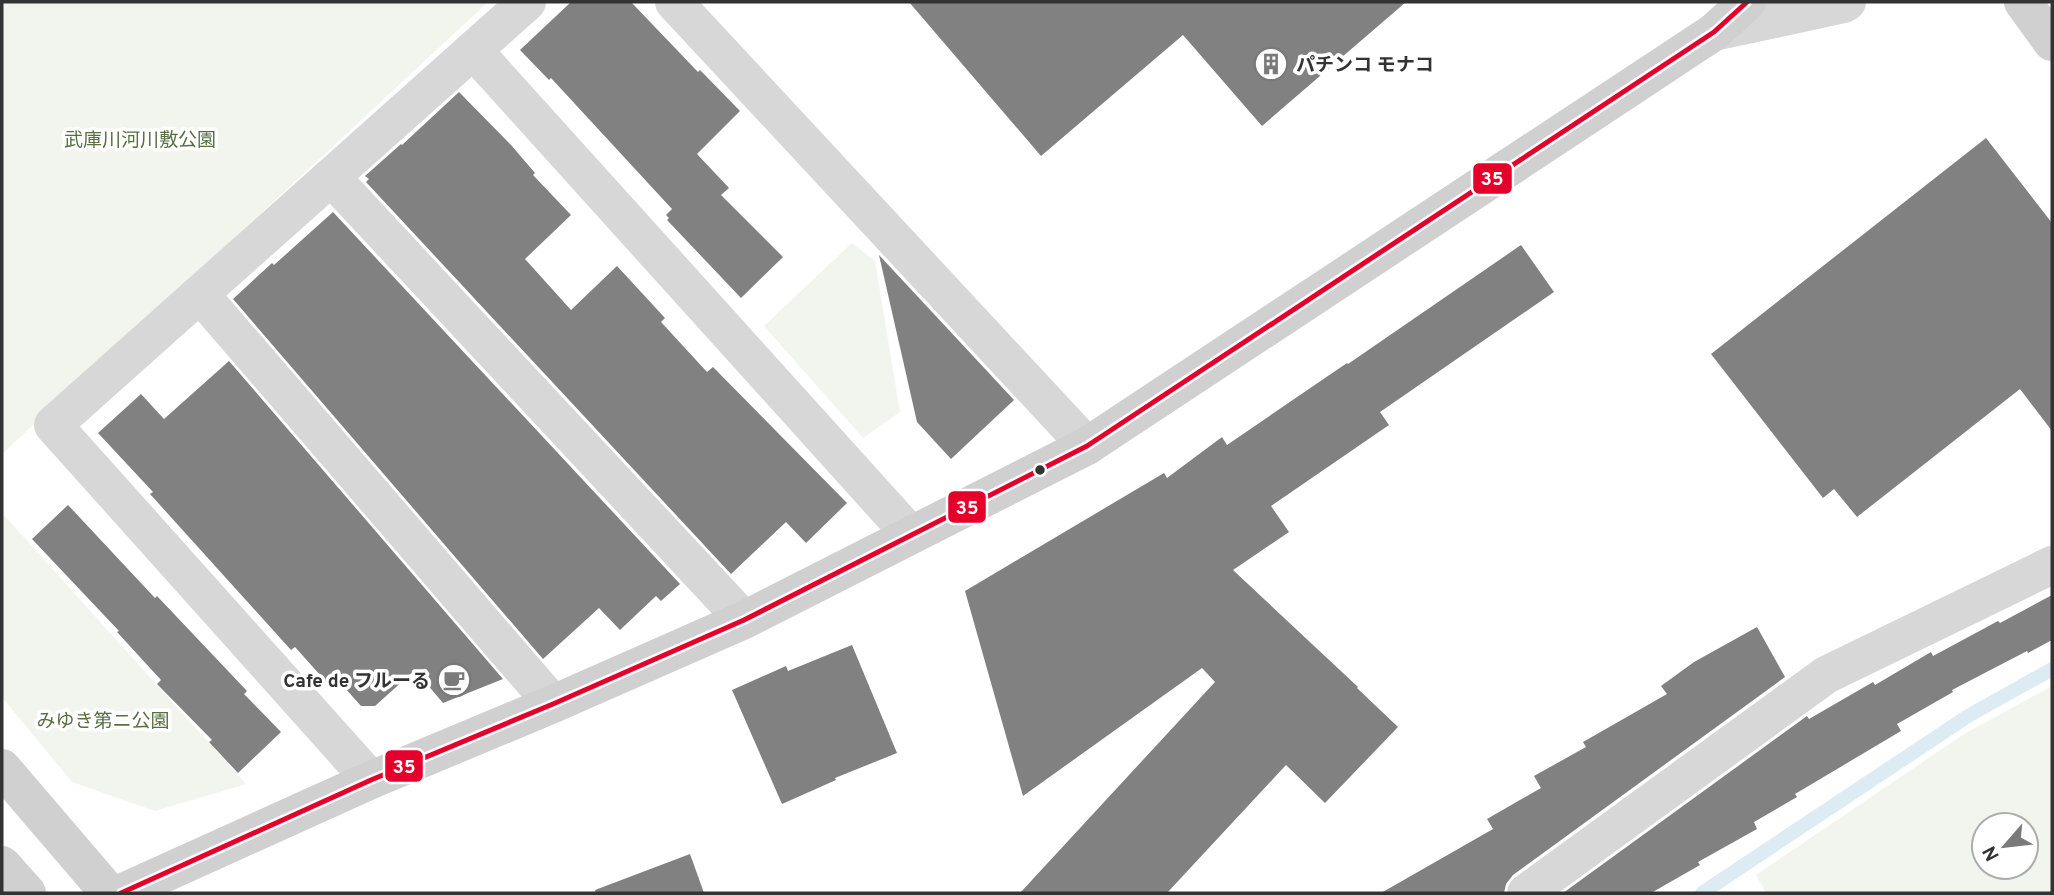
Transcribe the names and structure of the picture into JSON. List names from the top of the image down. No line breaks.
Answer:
{"parks":["武庫川河川敷公園","みゆき第ニ公園"],"places":{"building":["パチンコ モナコ"],"cafe":["Cafe de フルーる"]},"lines":["transit line 35"],"north":"bottom left"}
